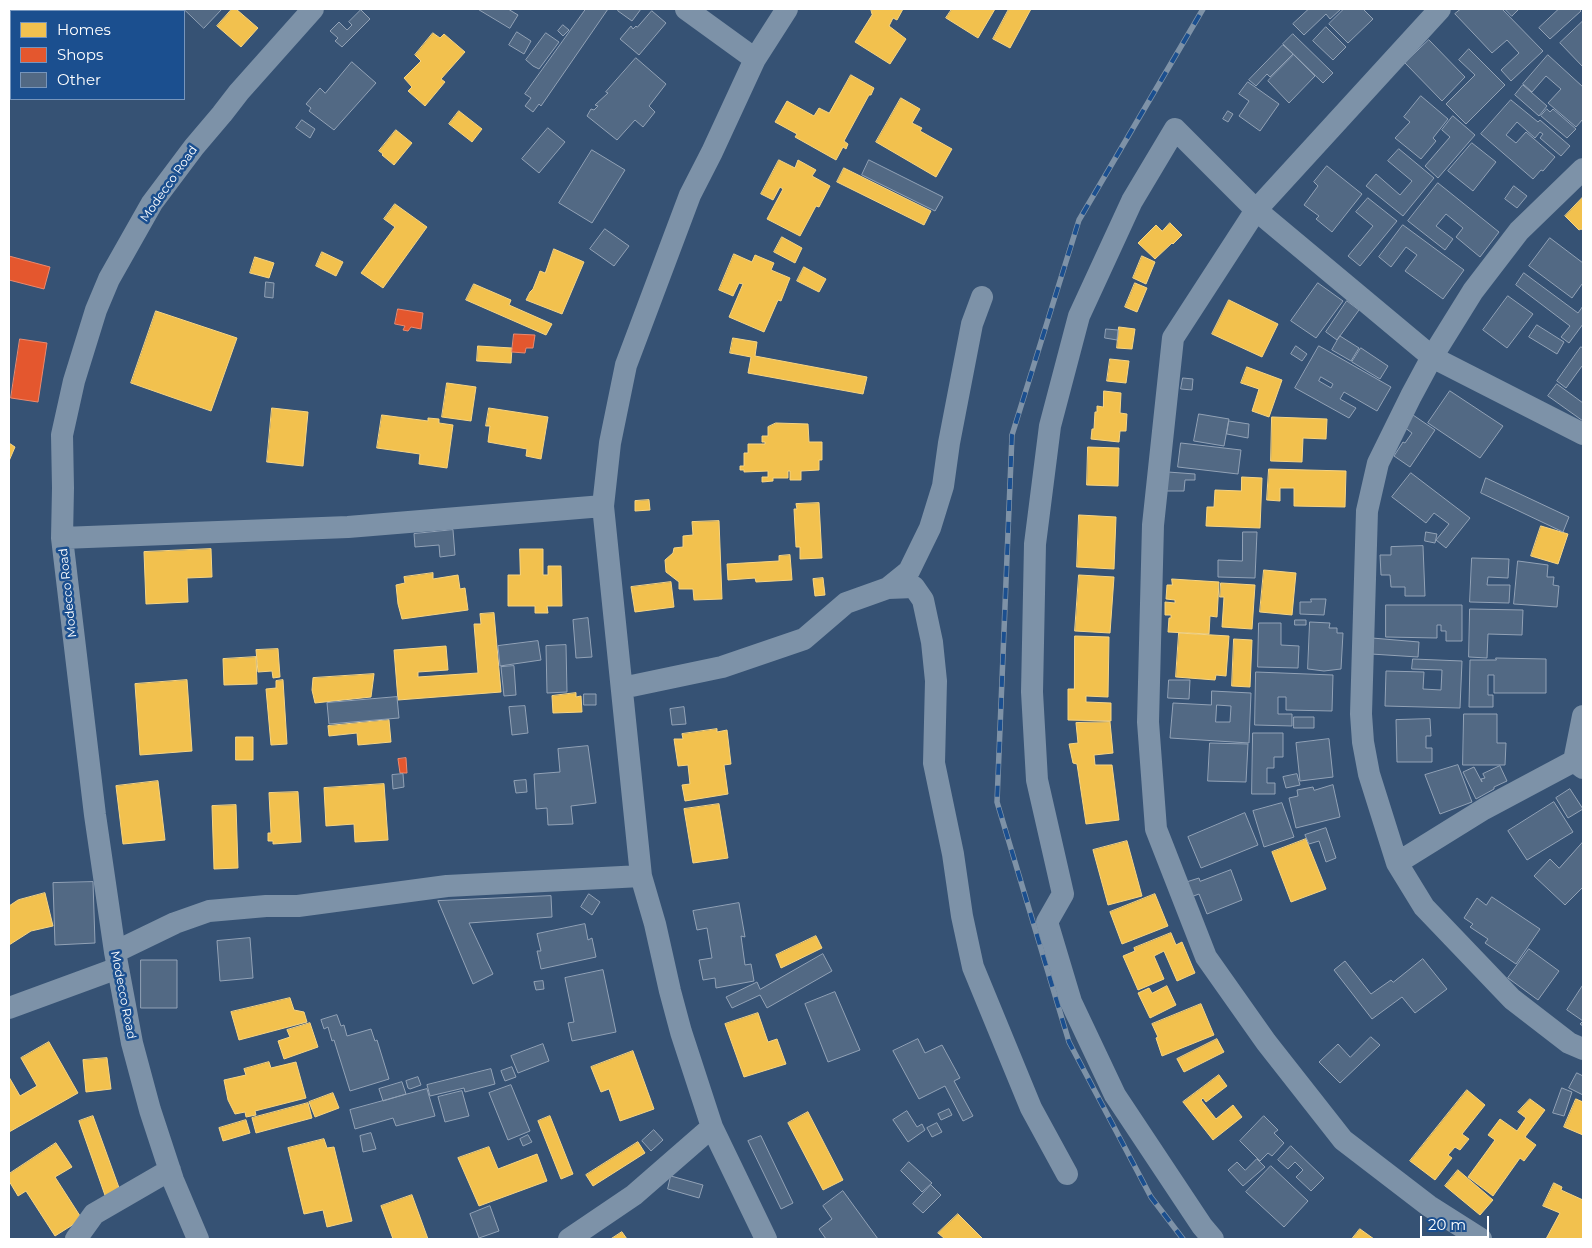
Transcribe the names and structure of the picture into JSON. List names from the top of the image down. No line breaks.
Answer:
{"streets":{"street":["Modecco Road"]},"legend":["Homes","Shops","Other"],"scale_bar":"20 m"}
